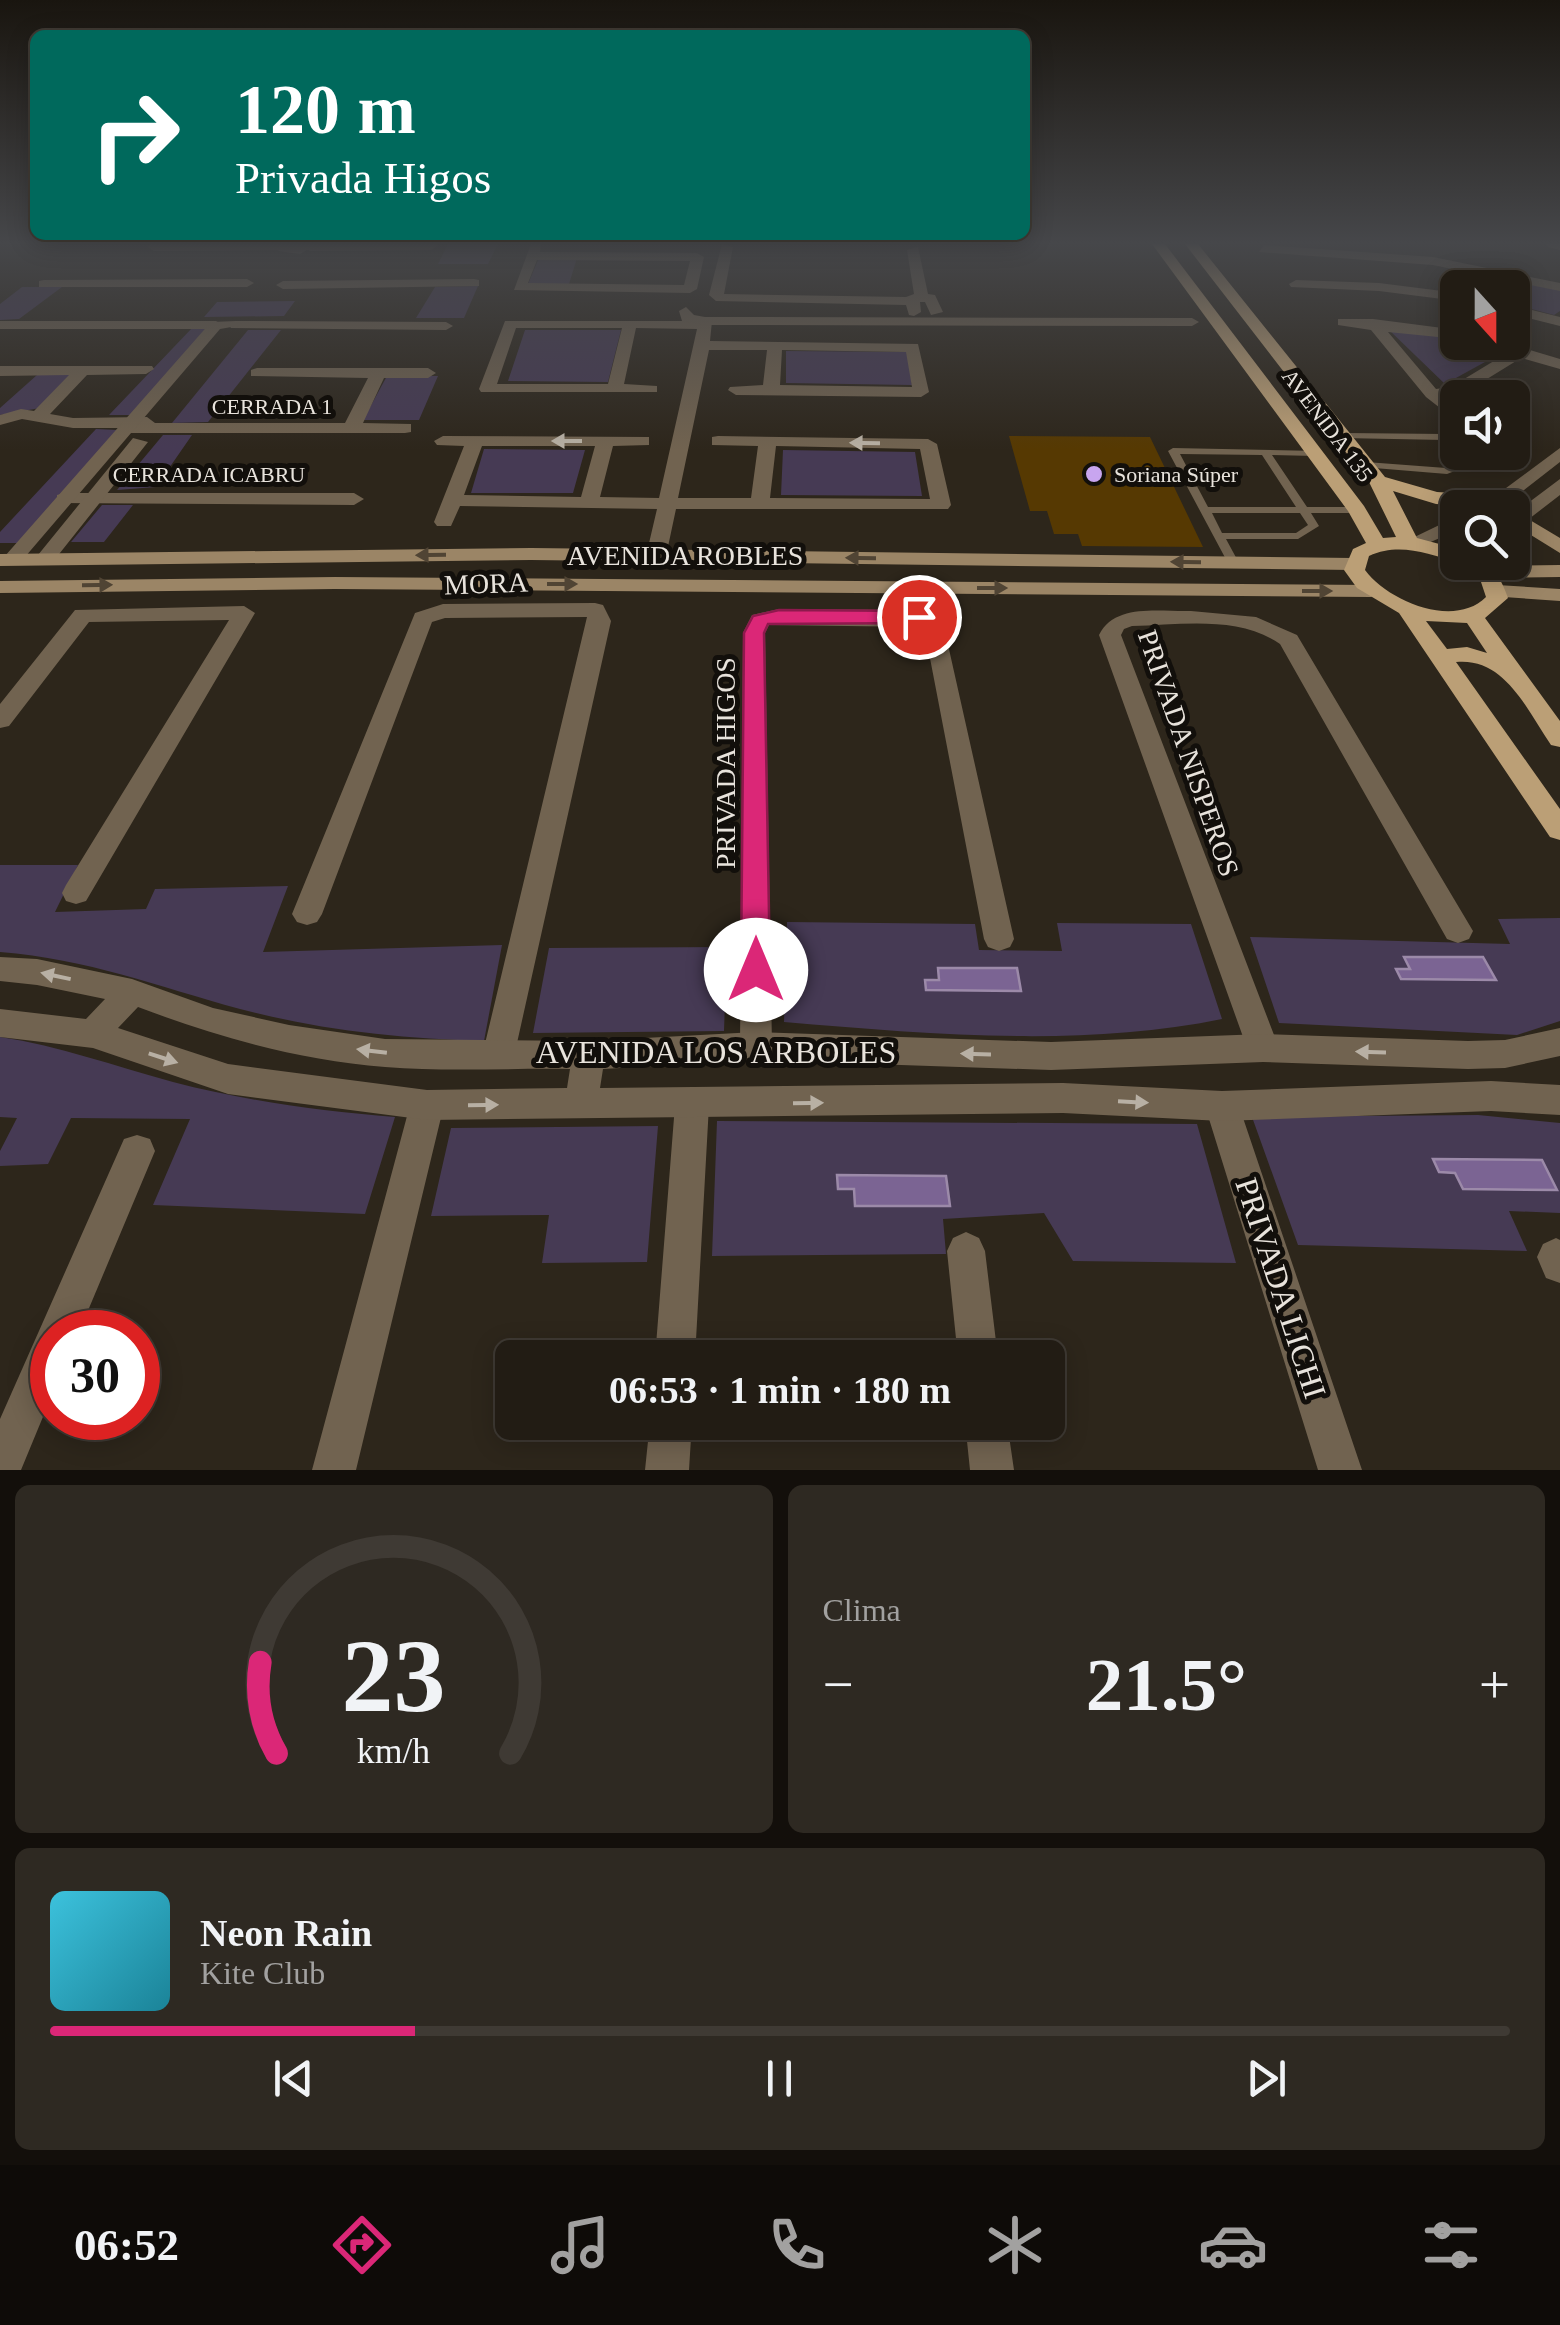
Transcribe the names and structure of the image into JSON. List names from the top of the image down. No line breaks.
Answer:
{"streets":{"main road":["AVENIDA 135","AVENIDA ROBLES"],"street":["CERRADA 1","CERRADA ICABRU","MORA","PRIVADA NISPEROS","PRIVADA HIGOS","AVENIDA LOS ARBOLES","PRIVADA LICHI"]},"crossings":[["MORA","AVENIDA LOS ARBOLES"],["PRIVADA NISPEROS","AVENIDA LOS ARBOLES"],["PRIVADA HIGOS","AVENIDA LOS ARBOLES"],["AVENIDA LOS ARBOLES","PRIVADA LICHI"]],"places":["Soriana Súper"],"north":"bottom","page":{"turn":["120 m","Privada Higos"],"limit":"30","trip":"06:53 · 1 min · 180 m","tile":"Clima","heat":["−","21.5°","+"],"song":["Neon Rain","Kite Club"],"tabs":"06:52","gauge":["23","km/h"]}}
